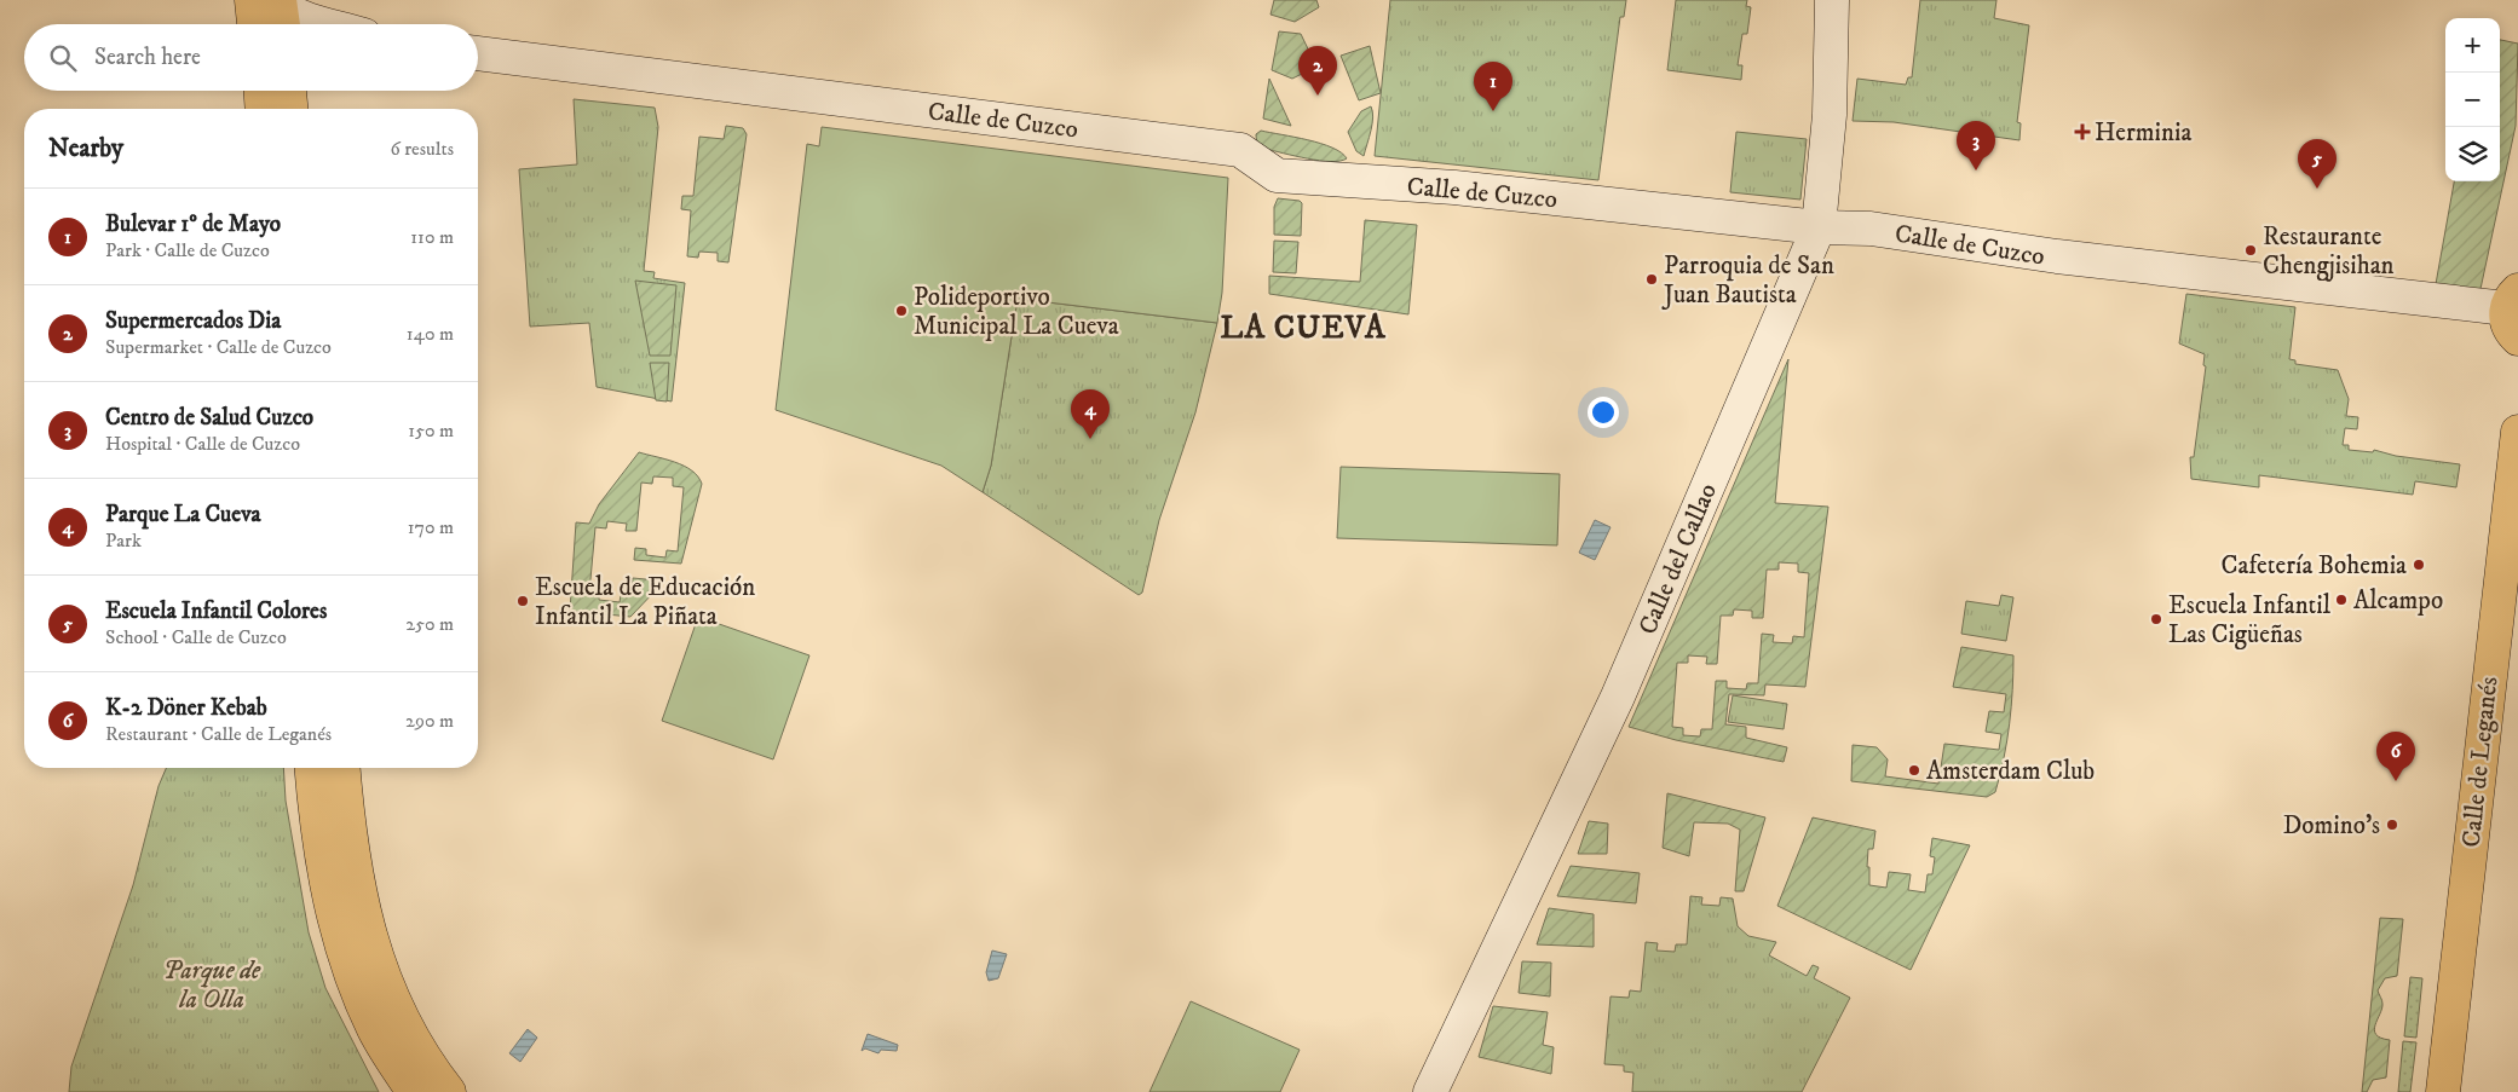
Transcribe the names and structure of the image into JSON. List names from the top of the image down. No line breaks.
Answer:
{"streets":{"main road":["Calle de Leganés"],"street":["Calle de Cuzco","Calle del Callao"]},"crossings":[["Calle de Cuzco","Calle del Callao"]],"districts":["LA CUEVA"],"parks":["Parque de la Olla"],"places":{"health":["Herminia"],"other":["Restaurante Chengjisihan","Parroquia de San Juan Bautista","Polideportivo Municipal La Cueva","Cafetería Bohemia","Alcampo","Escuela de Educación Infantil La Piñata","Escuela Infantil Las Cigüeñas","Amsterdam Club","Domino's"]},"page":{"map_buttons":["+","−"],"search":"Search here","pins":["2","1","3","5","4","6"],"heading":["Nearby","6 results"],"list":[{"mark":"1","name":"Bulevar 1º de Mayo","note":"Park · Calle de Cuzco","value":"110 m"},{"mark":"2","name":"Supermercados Dia","note":"Supermarket · Calle de Cuzco","value":"140 m"},{"mark":"3","name":"Centro de Salud Cuzco","note":"Hospital · Calle de Cuzco","value":"150 m"},{"mark":"4","name":"Parque La Cueva","note":"Park","value":"170 m"},{"mark":"5","name":"Escuela Infantil Colores","note":"School · Calle de Cuzco","value":"250 m"},{"mark":"6","name":"K-2 Döner Kebab","note":"Restaurant · Calle de Leganés","value":"290 m"}]}}
